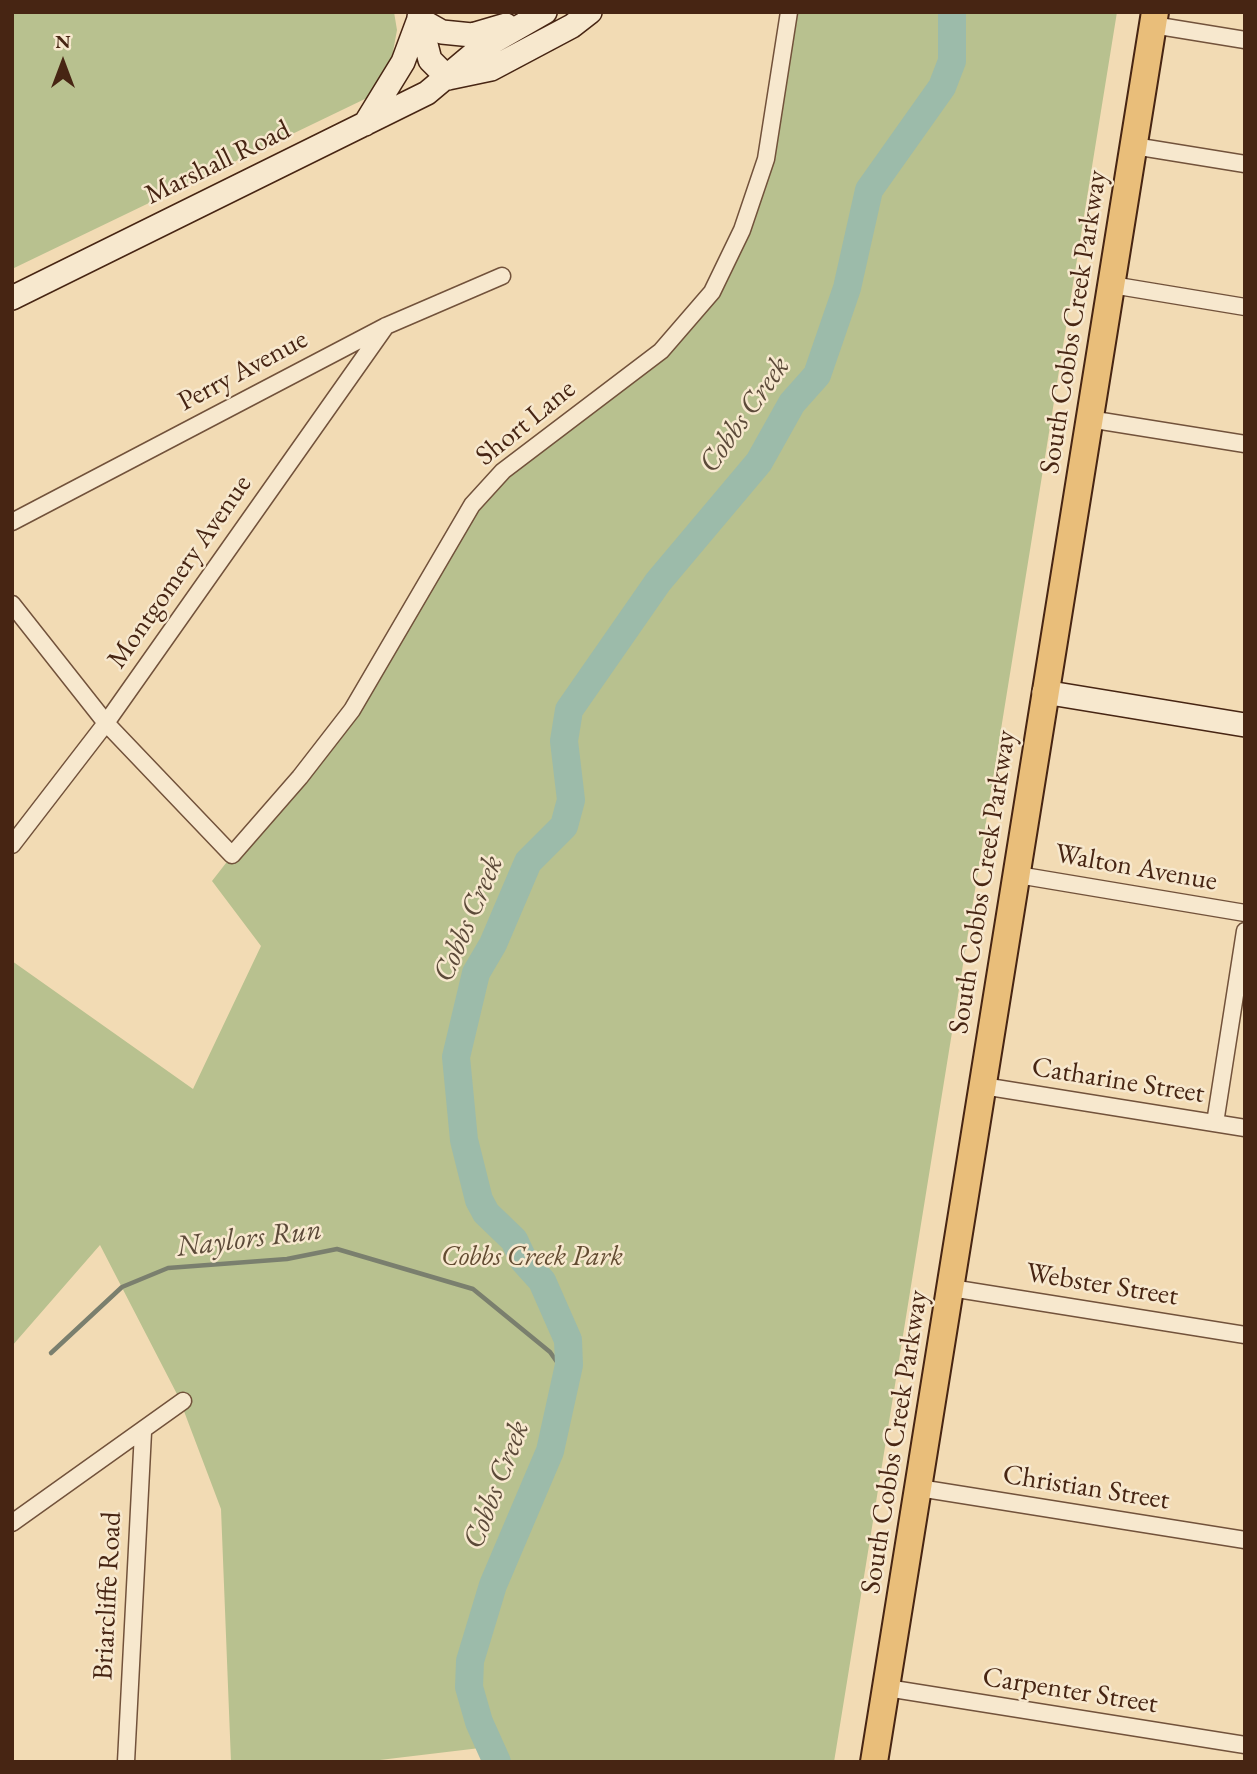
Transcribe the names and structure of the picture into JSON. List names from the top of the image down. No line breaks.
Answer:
{"streets":{"main road":["Marshall Road","South Cobbs Creek Parkway"],"street":["Perry Avenue","Short Lane","Montgomery Avenue","Walton Avenue","Catharine Street","Webster Street","Christian Street","Briarcliffe Road","Carpenter Street"]},"crossings":[["South Cobbs Creek Parkway","Walton Avenue"],["South Cobbs Creek Parkway","Catharine Street"],["South Cobbs Creek Parkway","Webster Street"],["South Cobbs Creek Parkway","Christian Street"],["South Cobbs Creek Parkway","Carpenter Street"],["Perry Avenue","Montgomery Avenue"],["Short Lane","Montgomery Avenue"]],"water":["Cobbs Creek","Naylors Run"],"parks":["Cobbs Creek Park"],"north":"top"}
